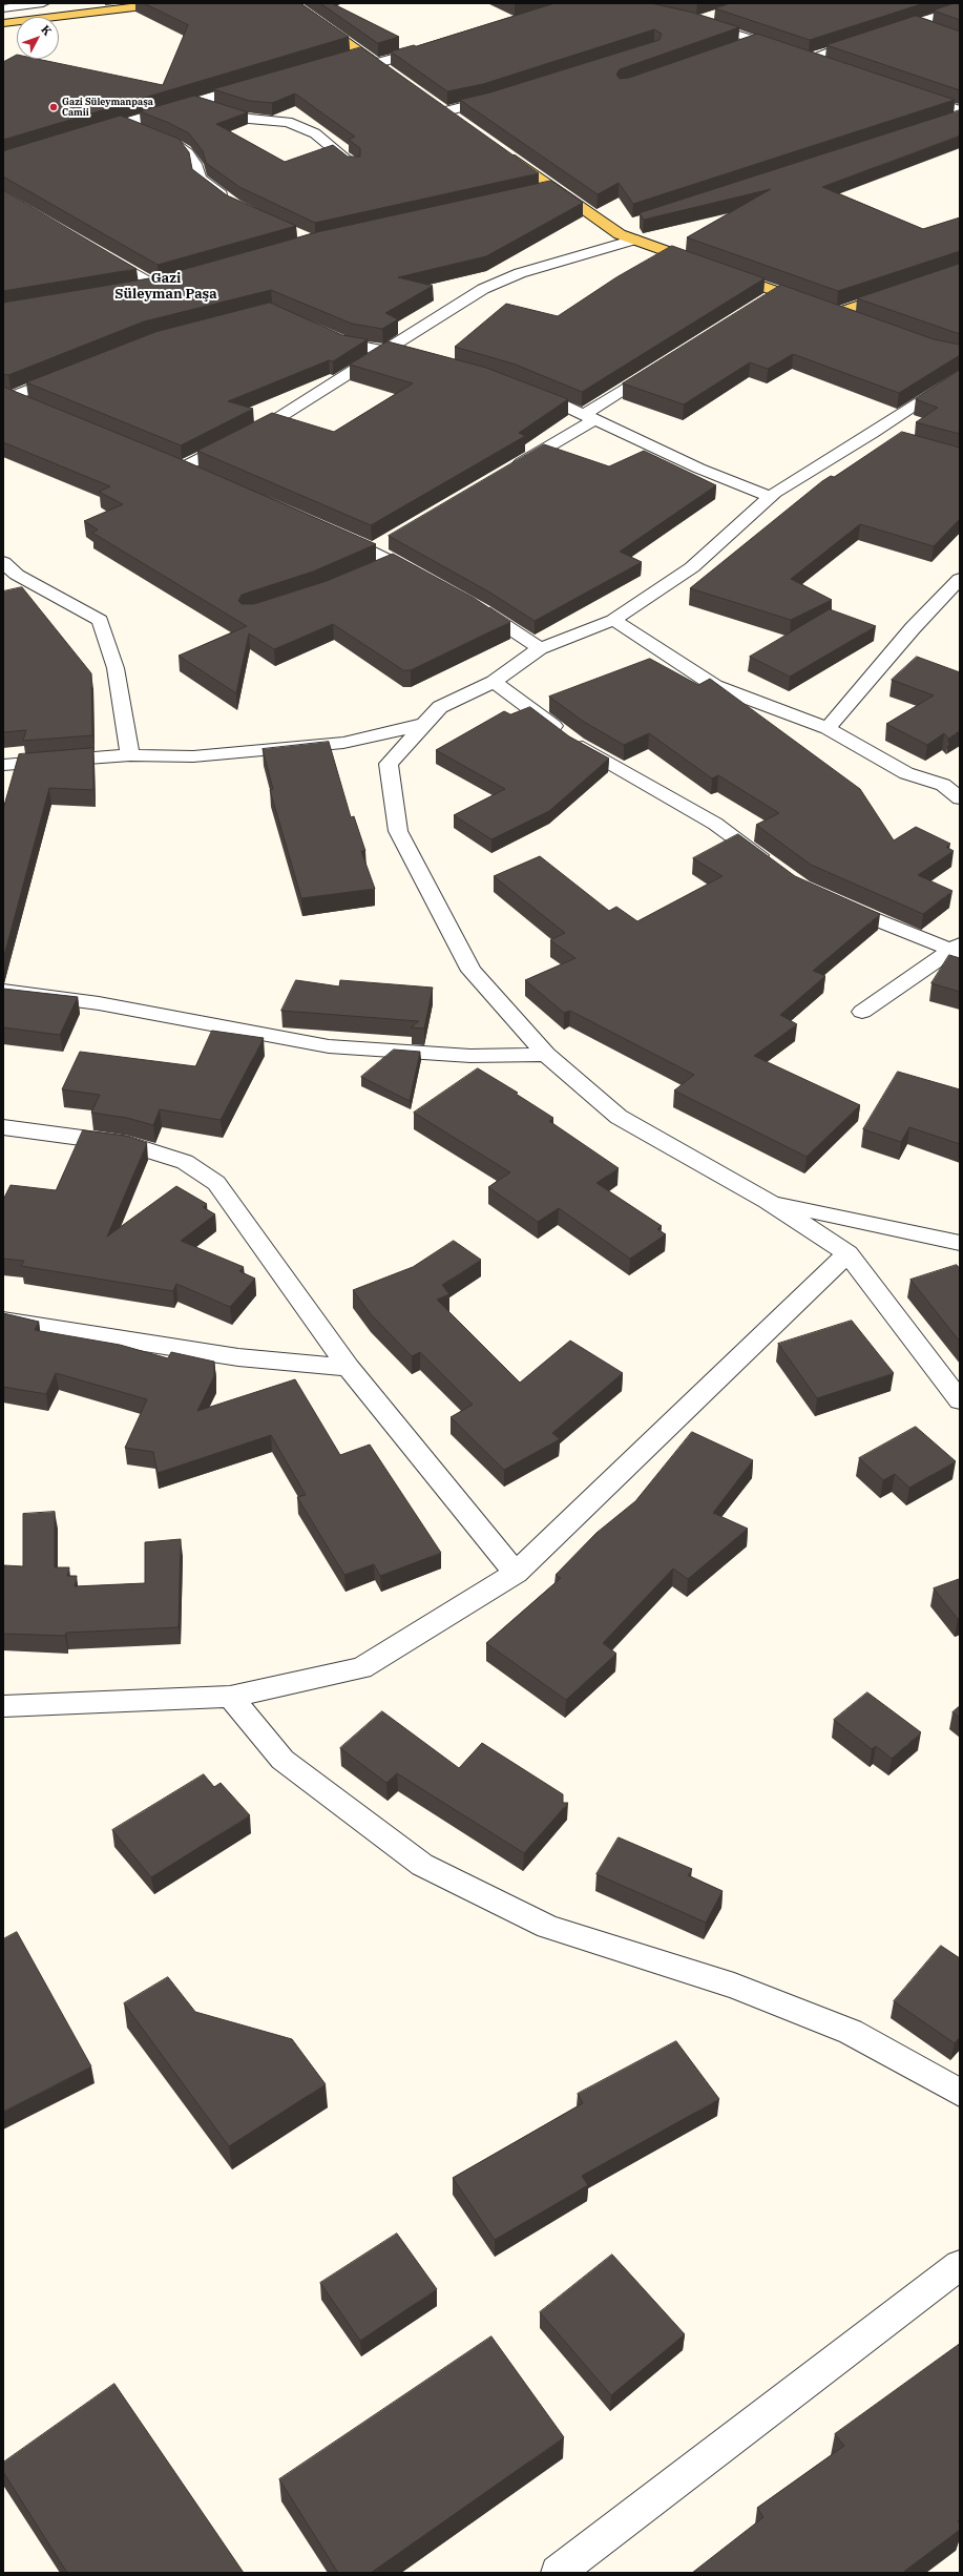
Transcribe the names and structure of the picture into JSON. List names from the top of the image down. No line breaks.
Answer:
{"districts":["Gazi Süleyman Paşa"],"places":["Gazi Süleymanpaşa Camii"],"north":"top right"}
